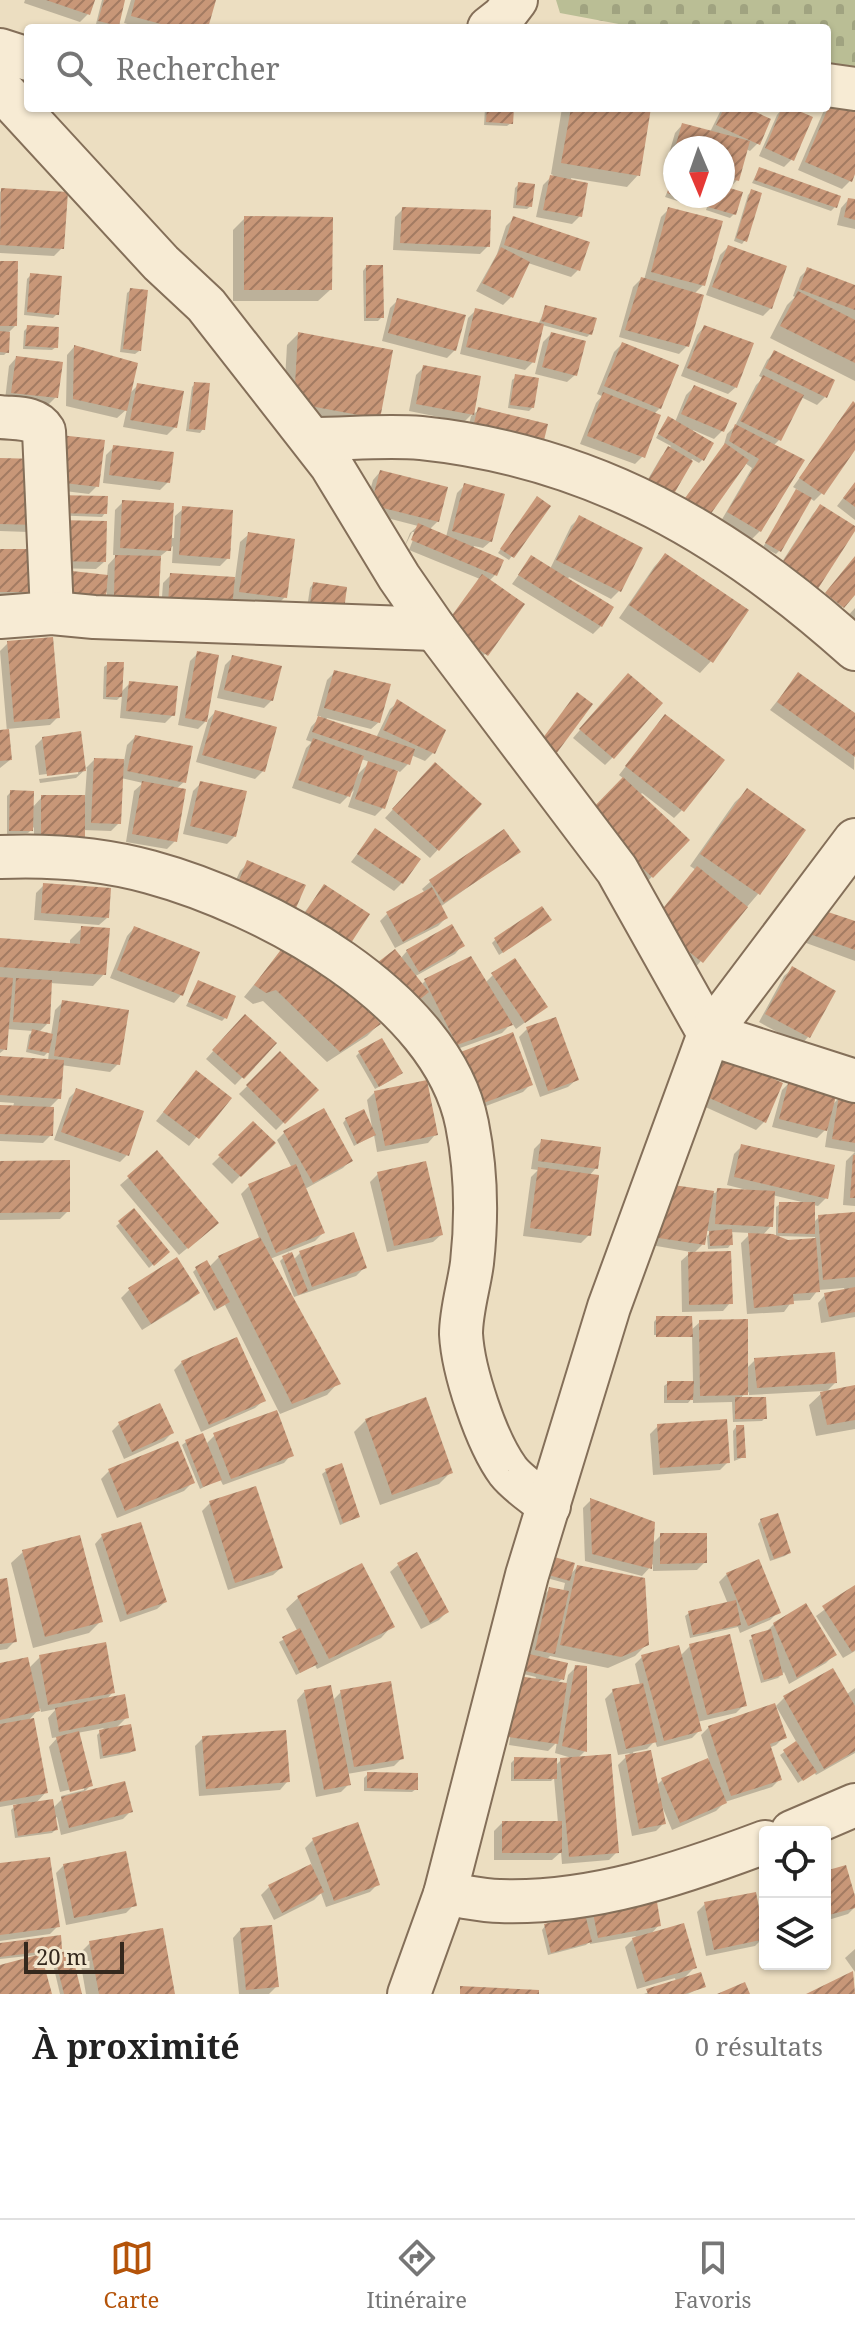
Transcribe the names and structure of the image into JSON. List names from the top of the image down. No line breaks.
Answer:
{"scale_bar":"20 m","north":"bottom","page":{"search":"Rechercher","scale":"20 m","heading":["À proximité","0 résultats"],"nav":["Carte","Itinéraire","Favoris"]}}
